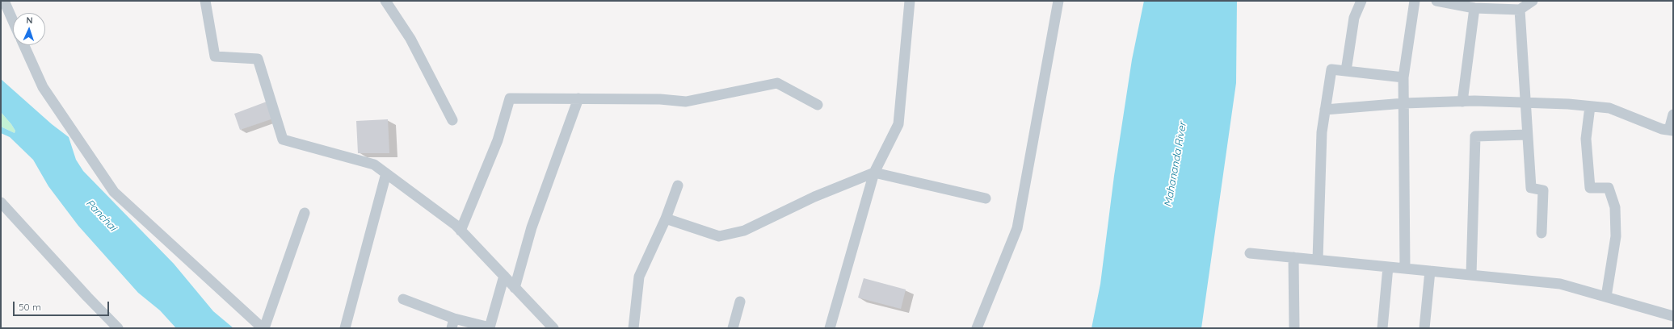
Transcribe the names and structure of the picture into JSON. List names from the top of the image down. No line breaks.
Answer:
{"water":["Mahananda River","Panchai"],"scale_bar":"50 m","north":"top"}
